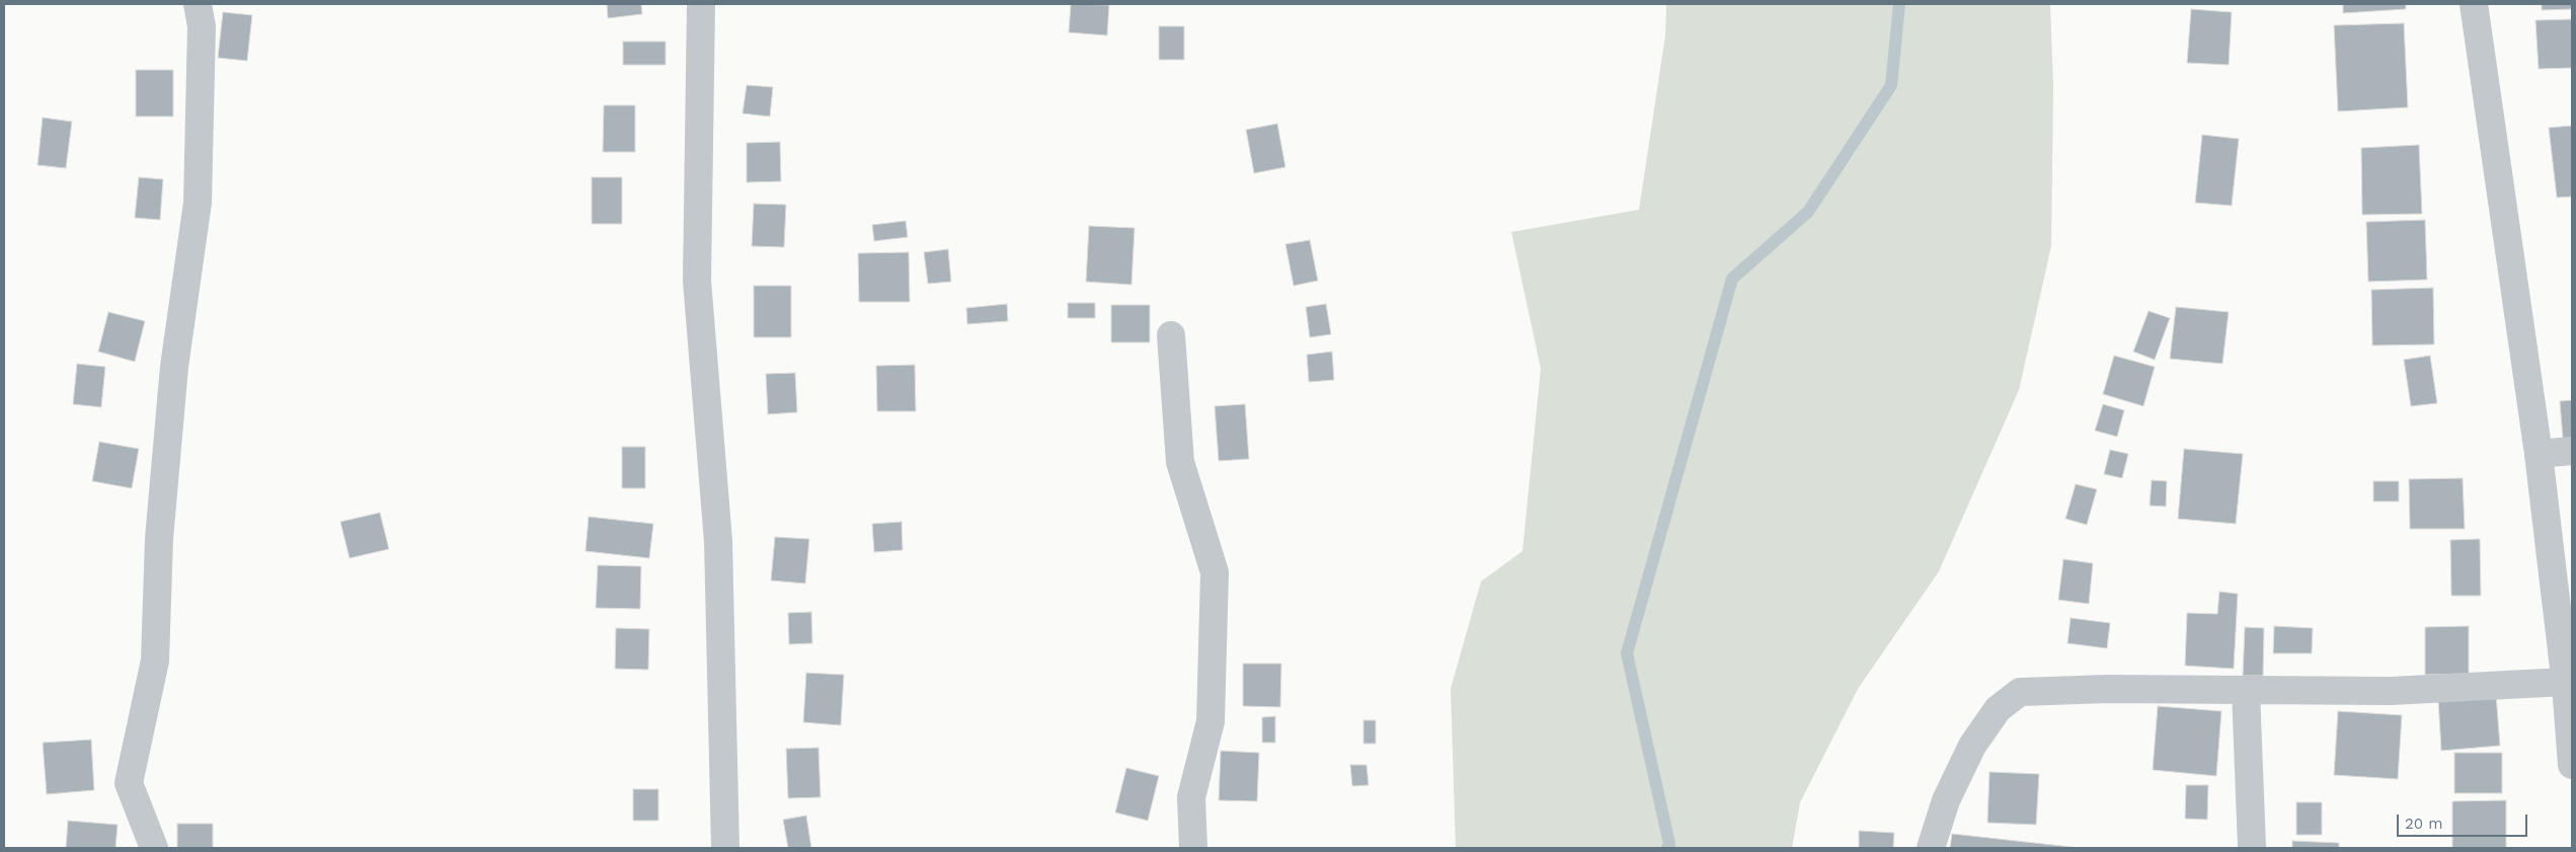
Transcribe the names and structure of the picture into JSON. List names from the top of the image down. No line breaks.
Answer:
{"scale_bar":"20 m"}
